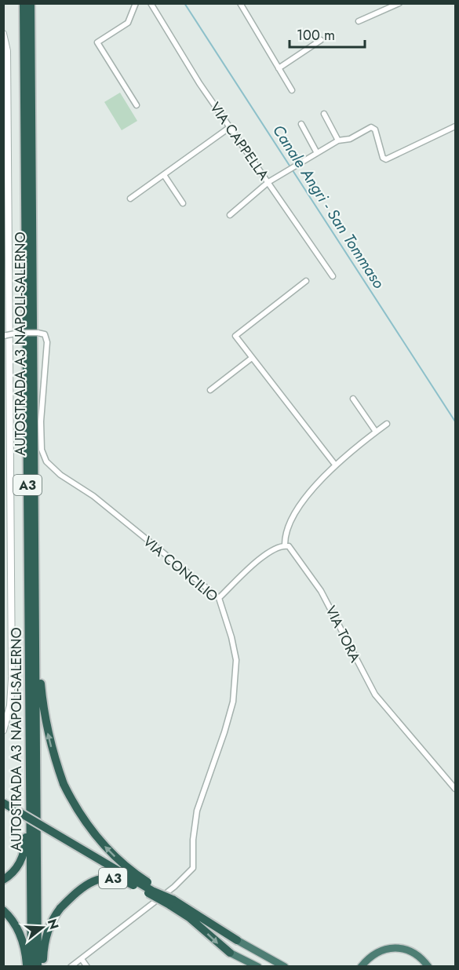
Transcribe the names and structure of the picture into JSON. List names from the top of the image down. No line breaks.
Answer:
{"streets":{"highway":["AUTOSTRADA A3 NAPOLI-SALERNO","A3"],"street":["VIA CAPPELLA","VIA CONCILIO","VIA TORA"]},"crossings":[["AUTOSTRADA A3 NAPOLI-SALERNO","A3"]],"water":["Canale Angri - San Tommaso"],"scale_bar":"100 m","north":"right"}
